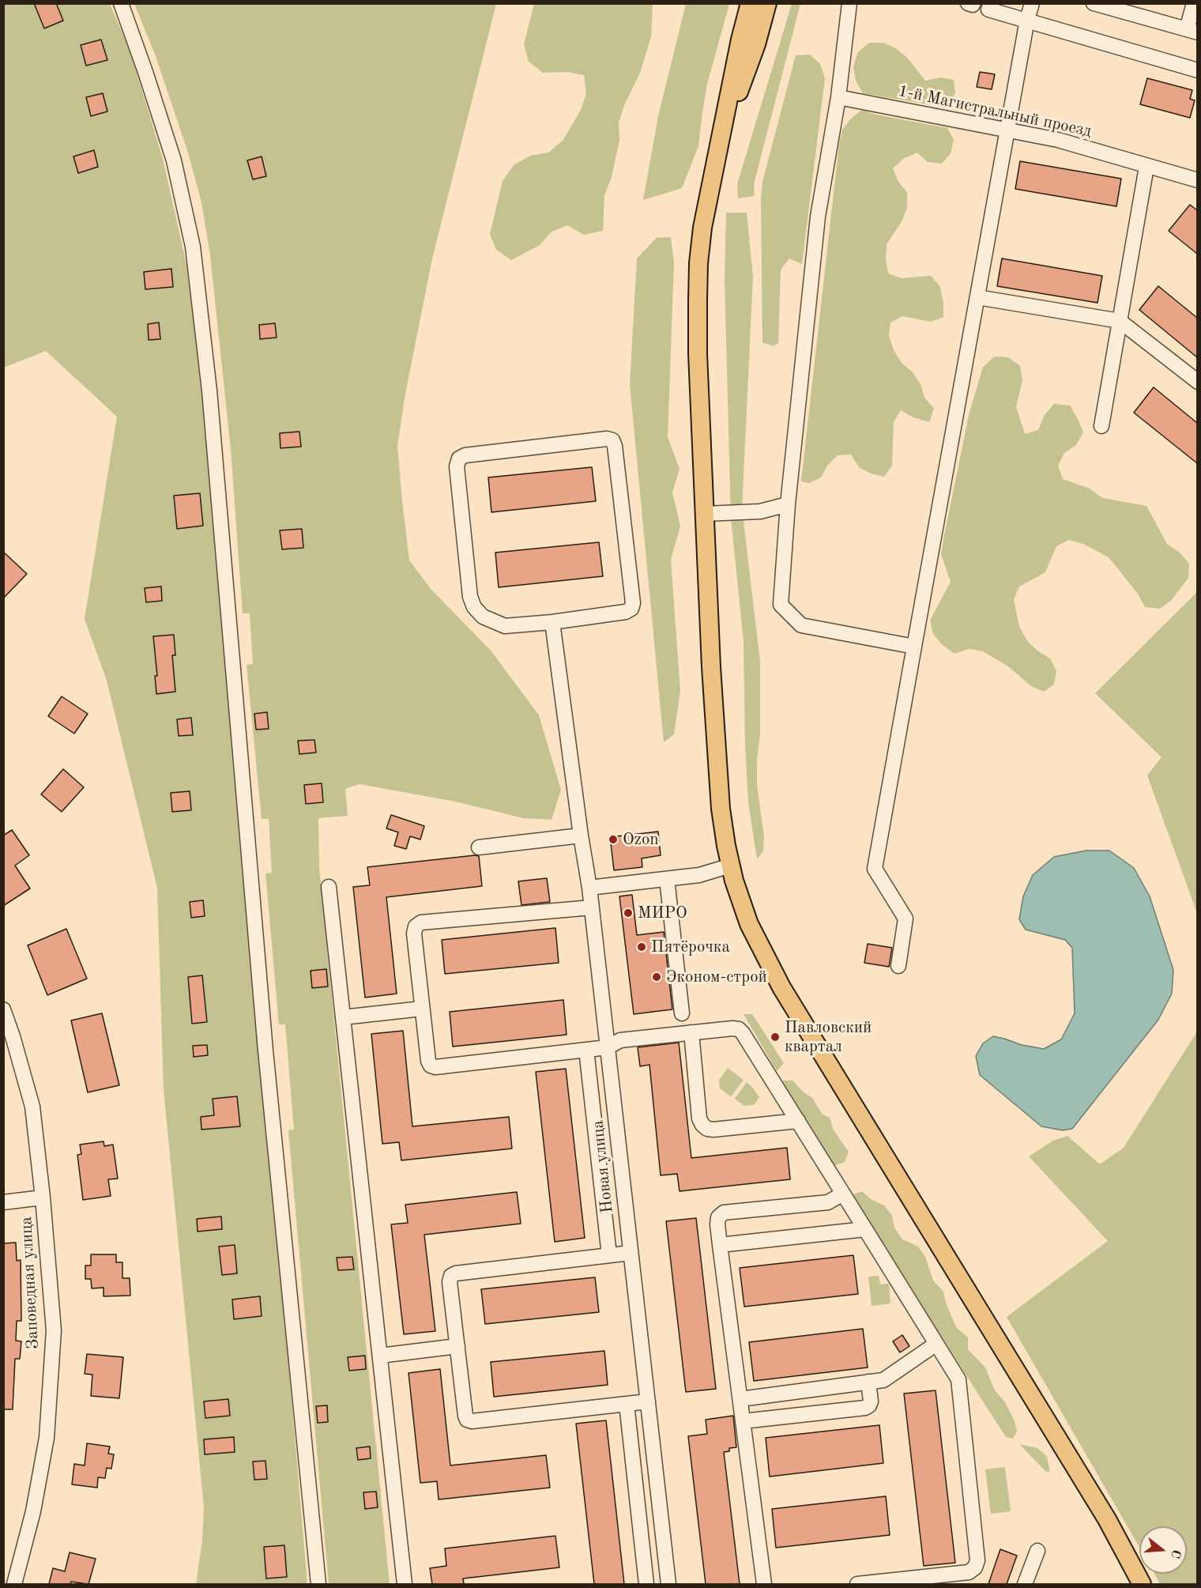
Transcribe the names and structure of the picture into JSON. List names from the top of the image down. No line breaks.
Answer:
{"streets":{"street":["1-й Магистральный проезд","Новая улица","Заповедная улица"]},"places":["Ozon","МИРО","Пятёрочка","Эконом-строй","Павловский квартал"],"north":"right"}
